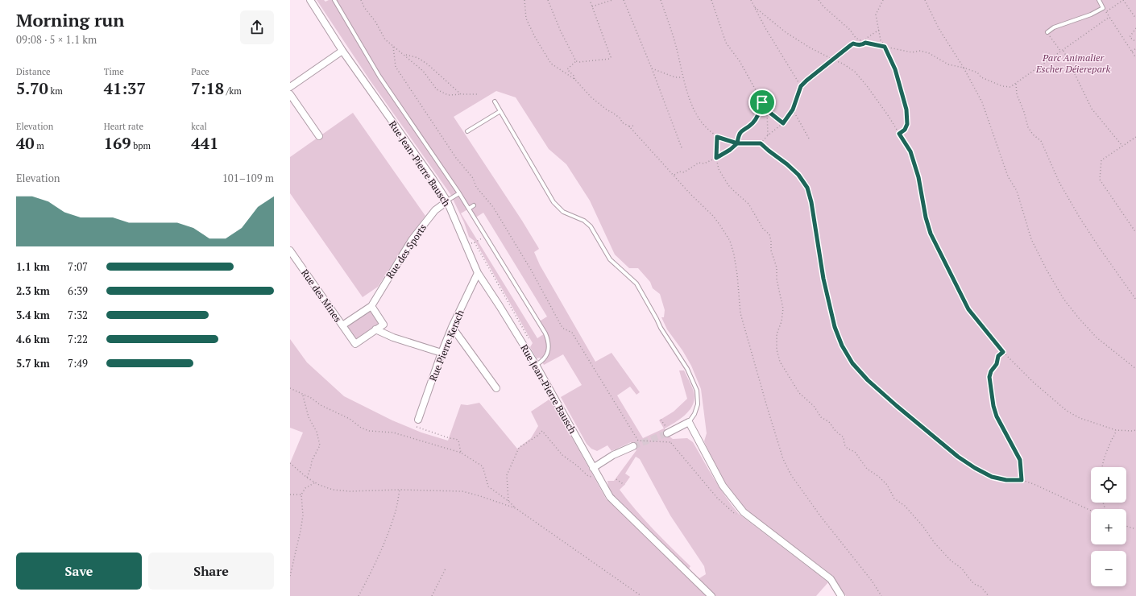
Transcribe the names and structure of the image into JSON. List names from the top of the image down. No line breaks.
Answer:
{"streets":{"street":["Rue Jean-Pierre Bausch","Rue des Sports","Rue des Mines","Rue Pierre Kersch"]},"crossings":[["Rue Jean-Pierre Bausch","Rue des Sports"],["Rue Jean-Pierre Bausch","Rue Pierre Kersch"]],"parks":["Parc Animalier Escher Déierepark"],"page":{"heading":["Morning run","09:08 · 5 × 1.1 km"],"stats":[["Distance","5.70 km"],["Time","41:37"],["Pace","7:18 /km"],["Elevation","40 m"],["Heart rate","169 bpm"],["kcal","441"]],"chart":["Elevation","101–109 m"],"list":[{"name":"1.1 km","note":"7:07"},{"name":"2.3 km","note":"6:39"},{"name":"3.4 km","note":"7:32"},{"name":"4.6 km","note":"7:22"},{"name":"5.7 km","note":"7:49"}],"map_buttons":["+","−"],"buttons":["Save","Share"]}}
